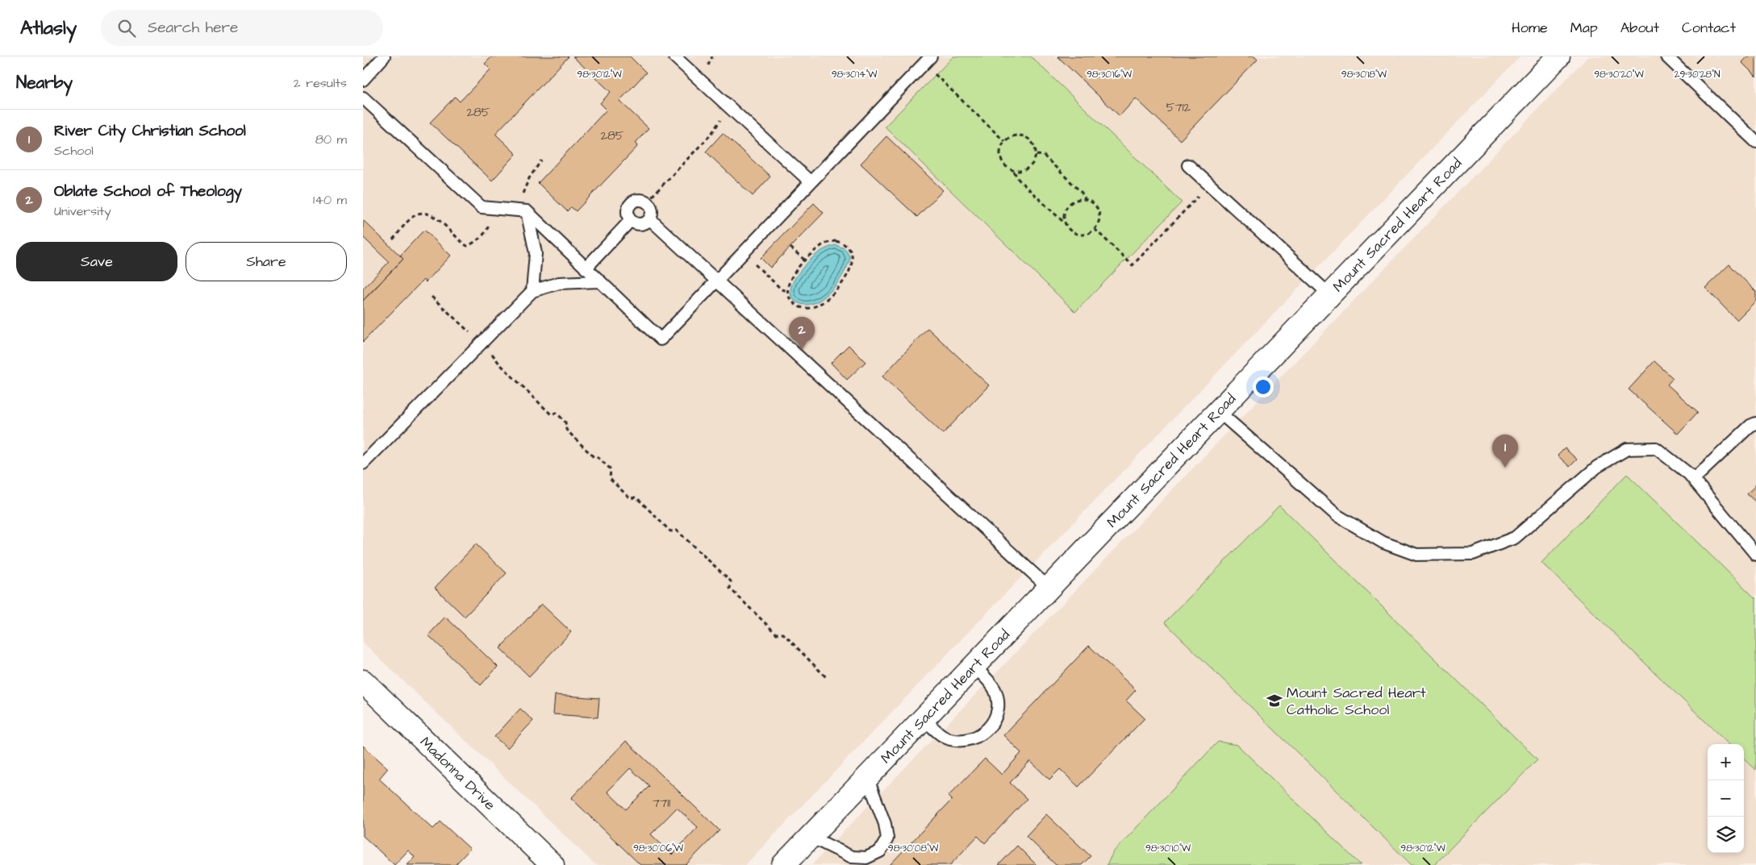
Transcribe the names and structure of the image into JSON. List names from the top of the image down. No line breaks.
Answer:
{"streets":{"street":["Mount Sacred Heart Road","Madonna Drive"]},"places":{"school or university":["Mount Sacred Heart Catholic School"]},"house_numbers":["5712","285","285","7711"],"page":{"header":"Atlasly","search":"Search here","nav":["Home","Map","About","Contact"],"heading":["Nearby","2 results"],"list":[{"mark":"1","name":"River City Christian School","note":"School","value":"80 m"},{"mark":"2","name":"Oblate School of Theology","note":"University","value":"140 m"}],"buttons":["Save","Share"],"pins":["2","1"],"map_buttons":["+","−"]},"coordinates":["98°30'12\"W","98°30'14\"W","98°30'16\"W","98°30'18\"W","98°30'20\"W","29°30'28\"N","98°30'06\"W","98°30'08\"W","98°30'10\"W"]}
